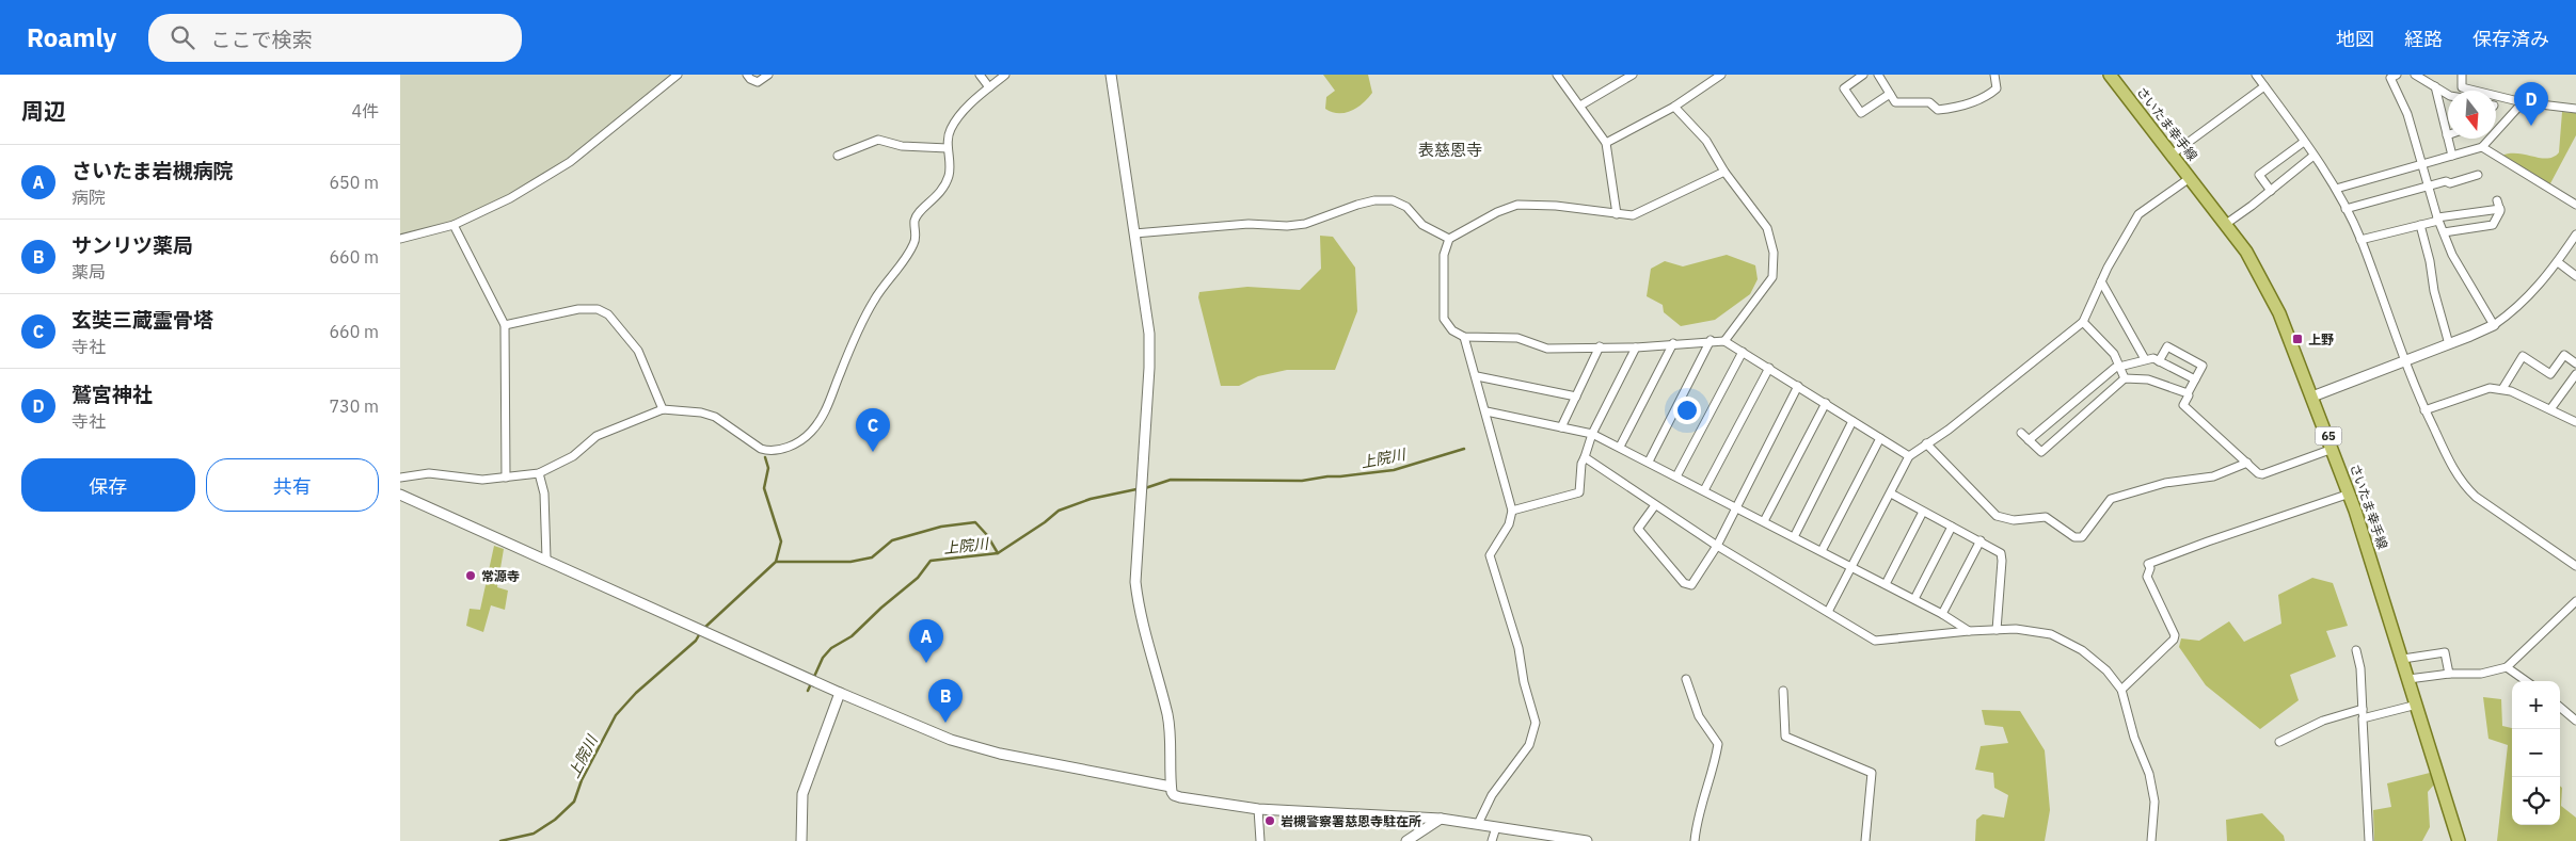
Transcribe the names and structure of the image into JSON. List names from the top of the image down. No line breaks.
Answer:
{"streets":{"main road":["さいたま幸手線","65"]},"districts":["表慈恩寺"],"water":["上院川"],"places":{"transit":["上野"],"other":["常源寺","岩槻警察署慈恩寺駐在所"]},"north":"bottom","page":{"header":"Roamly","search":"ここで検索","nav":["地図","経路","保存済み"],"heading":["周辺","4件"],"pins":["D","C","A","B"],"list":[{"mark":"A","name":"さいたま岩槻病院","note":"病院","value":"650 m"},{"mark":"B","name":"サンリツ薬局","note":"薬局","value":"660 m"},{"mark":"C","name":"玄奘三蔵霊骨塔","note":"寺社","value":"660 m"},{"mark":"D","name":"鷲宮神社","note":"寺社","value":"730 m"}],"buttons":["保存","共有"],"map_buttons":["+","−"]}}
